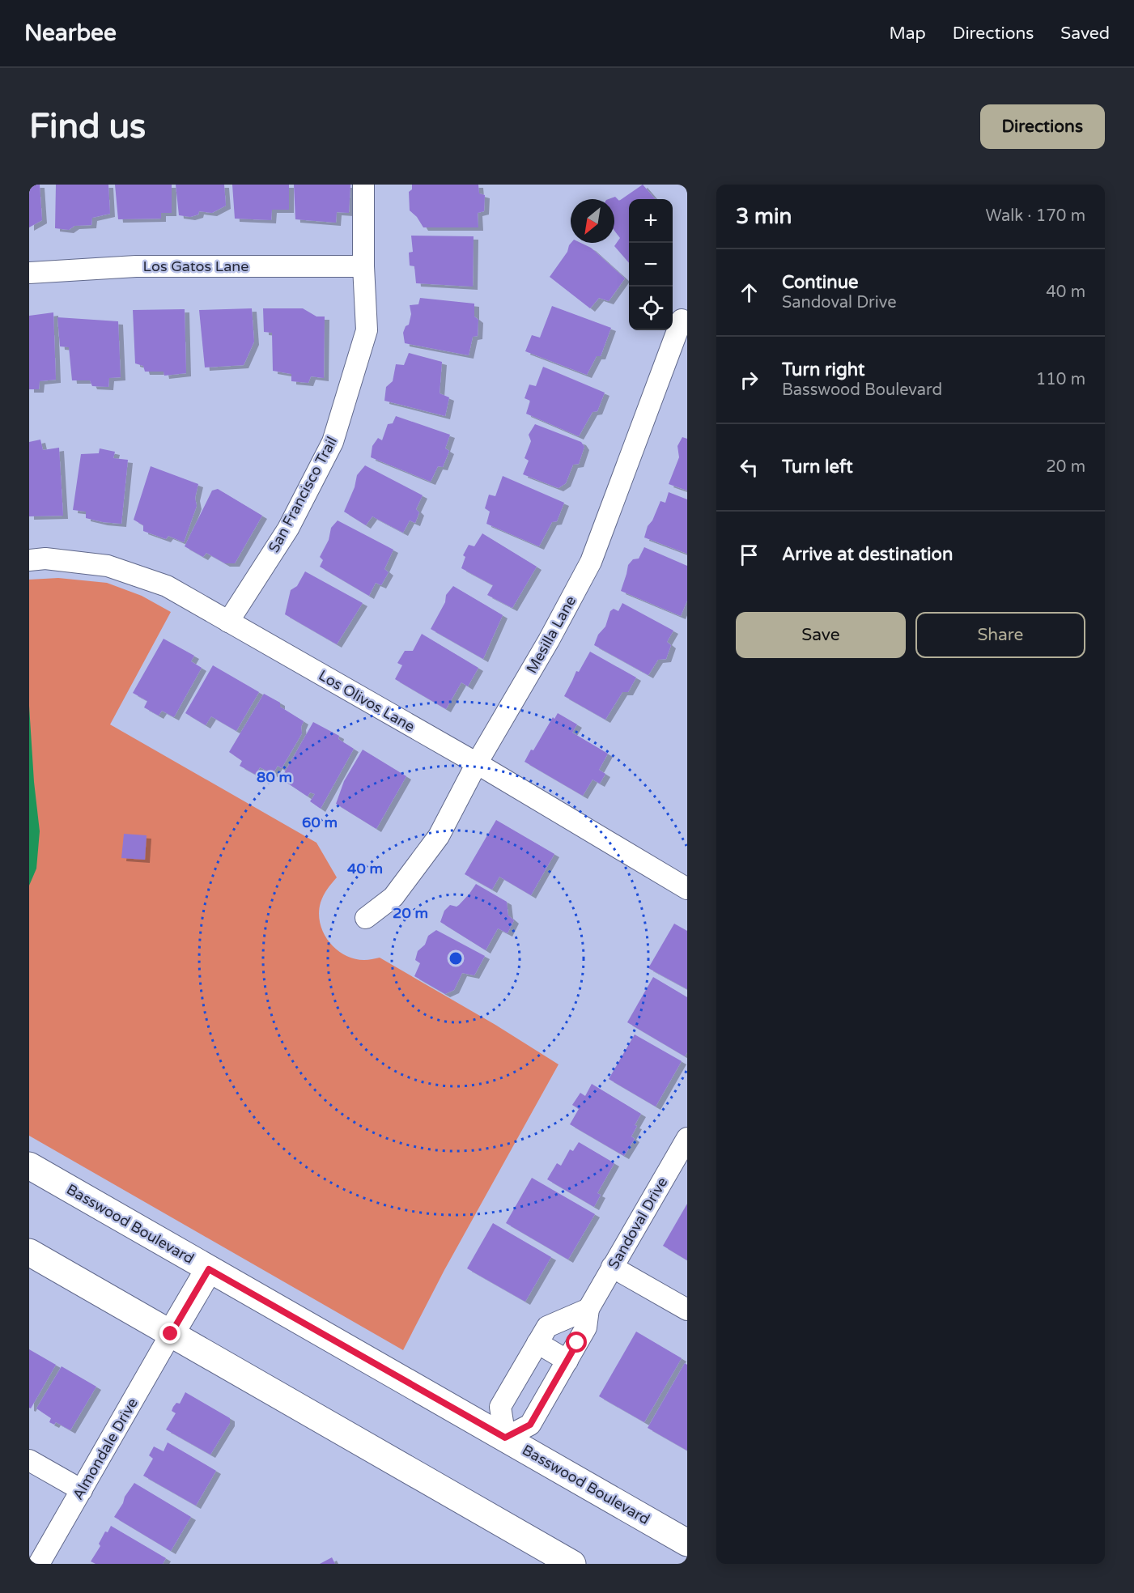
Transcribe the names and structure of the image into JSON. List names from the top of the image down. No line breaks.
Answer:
{"streets":{"main road":["Basswood Boulevard"],"street":["Los Gatos Lane","San Francisco Trail","Mesilla Lane","Los Olivos Lane","Sandoval Drive","Almondale Drive"]},"crossings":[["Los Gatos Lane","San Francisco Trail"],["San Francisco Trail","Los Olivos Lane"],["Mesilla Lane","Los Olivos Lane"],["Sandoval Drive","Basswood Boulevard"]],"north":"bottom left","page":{"header":"Nearbee","nav":["Map","Directions","Saved"],"buttons":["Directions",["Save","Share"]],"title":"Find us","heading":["3 min","Walk · 170 m"],"map_buttons":["+","−"],"list":[["Continue","Sandoval Drive","40 m"],["Turn right","Basswood Boulevard","110 m"],["Turn left","20 m"],"Arrive at destination"]},"rings":["80 m","60 m","40 m","20 m"]}
